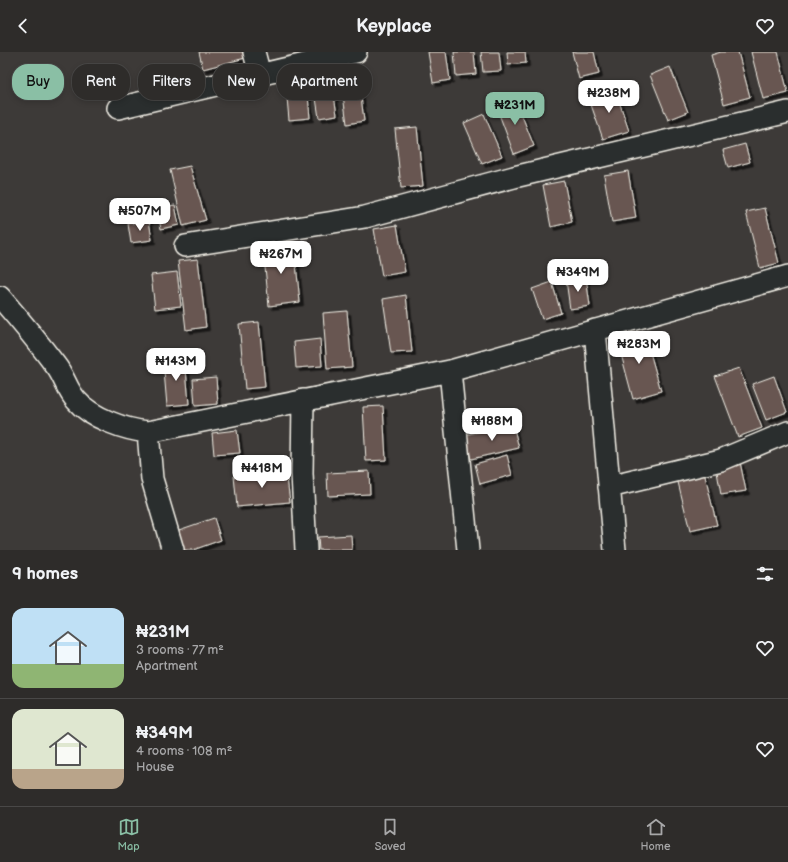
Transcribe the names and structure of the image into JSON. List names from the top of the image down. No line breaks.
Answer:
{"page":{"header":"Keyplace","chip":["Buy","Rent","Filters","New","Apartment"],"price":["₦238M","₦231M","₦507M","₦267M","₦349M","₦283M","₦143M","₦188M","₦418M"],"heading":"9 homes","list":[{"name":"₦231M","note":"3 rooms · 77 m² · Apartment"},{"name":"₦349M","note":"4 rooms · 108 m² · House"}],"tabs":["Map","Saved","Home"]}}
